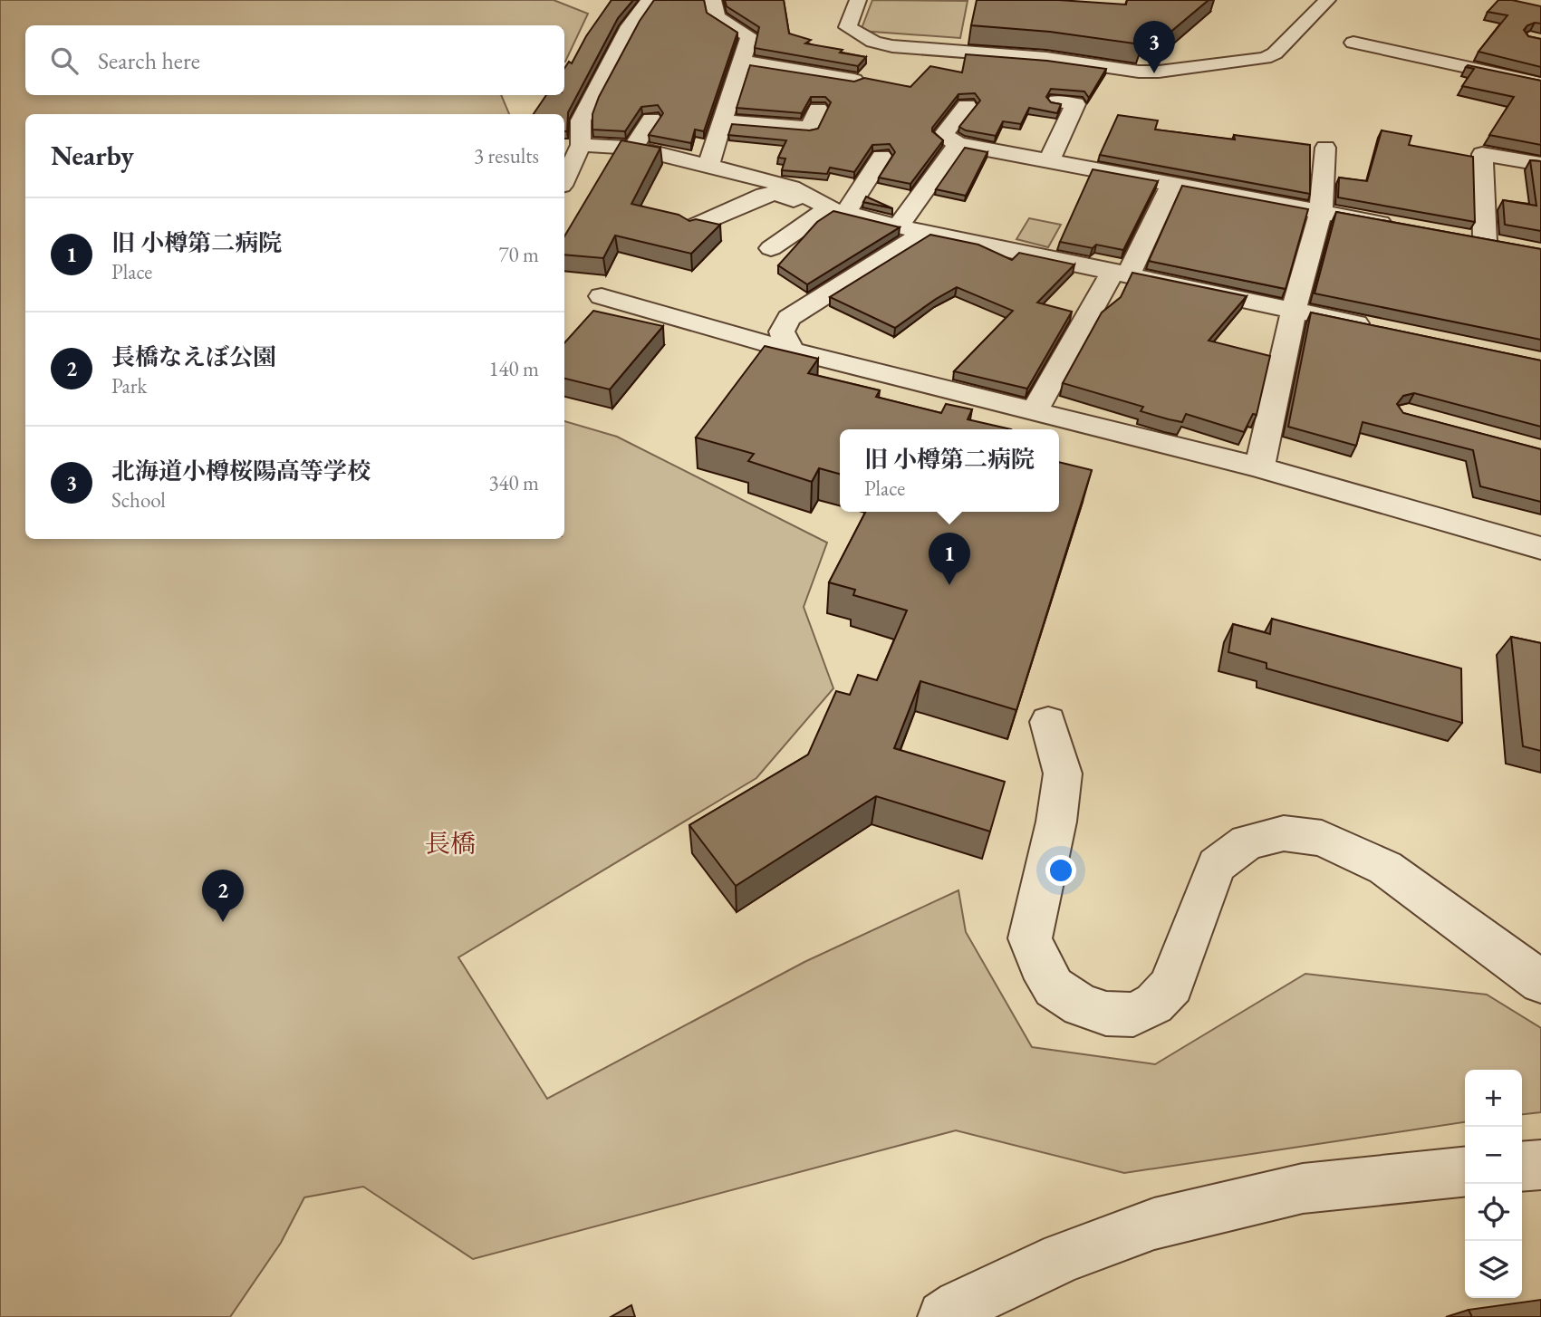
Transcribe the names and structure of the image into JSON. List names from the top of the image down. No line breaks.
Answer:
{"districts":["長橋"],"page":{"pins":["3","1","2"],"search":"Search here","heading":["Nearby","3 results"],"list":[{"mark":"1","name":"旧 小樽第二病院","note":"Place","value":"70 m"},{"mark":"2","name":"長橋なえぼ公園","note":"Park","value":"140 m"},{"mark":"3","name":"北海道小樽桜陽高等学校","note":"School","value":"340 m"}],"popup":["旧 小樽第二病院","Place"],"map_buttons":["+","−"]}}
